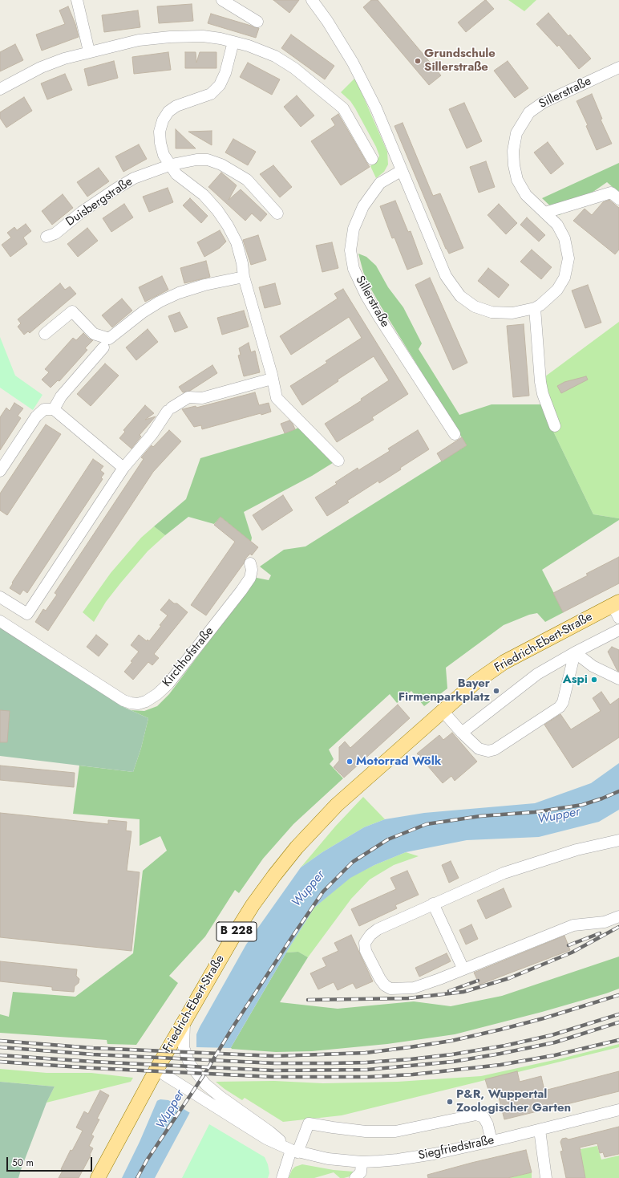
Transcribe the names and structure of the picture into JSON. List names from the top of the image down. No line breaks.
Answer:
{"streets":{"main road":["Friedrich-Ebert-Straße","B 228"],"street":["Sillerstraße","Duisbergstraße","Kirchhofstraße","Siegfriedstraße"]},"crossings":[["Friedrich-Ebert-Straße","B 228"],["Friedrich-Ebert-Straße","Siegfriedstraße"],["B 228","Siegfriedstraße"]],"water":["Wupper"],"places":["Grundschule Sillerstraße","Aspi","Bayer Firmenparkplatz","Motorrad Wölk","P&R, Wuppertal Zoologischer Garten"],"scale_bar":"50 m"}
